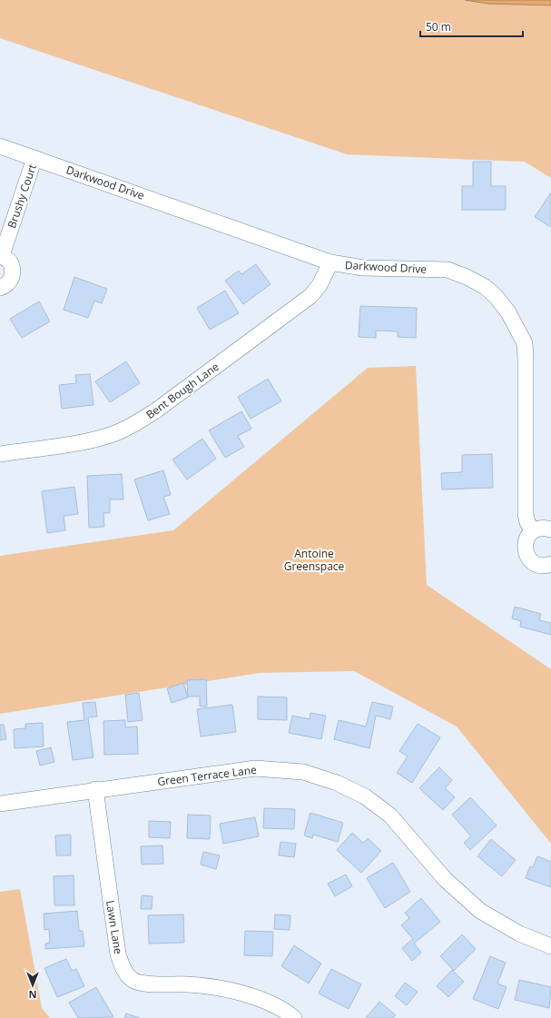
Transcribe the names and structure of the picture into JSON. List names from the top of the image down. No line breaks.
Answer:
{"streets":{"street":["Darkwood Drive","Brushy Court","Bent Bough Lane","Green Terrace Lane","Lawn Lane"]},"crossings":[["Darkwood Drive","Brushy Court"],["Darkwood Drive","Bent Bough Lane"],["Green Terrace Lane","Lawn Lane"]],"parks":["Antoine Greenspace"],"scale_bar":"50 m","north":"bottom"}
